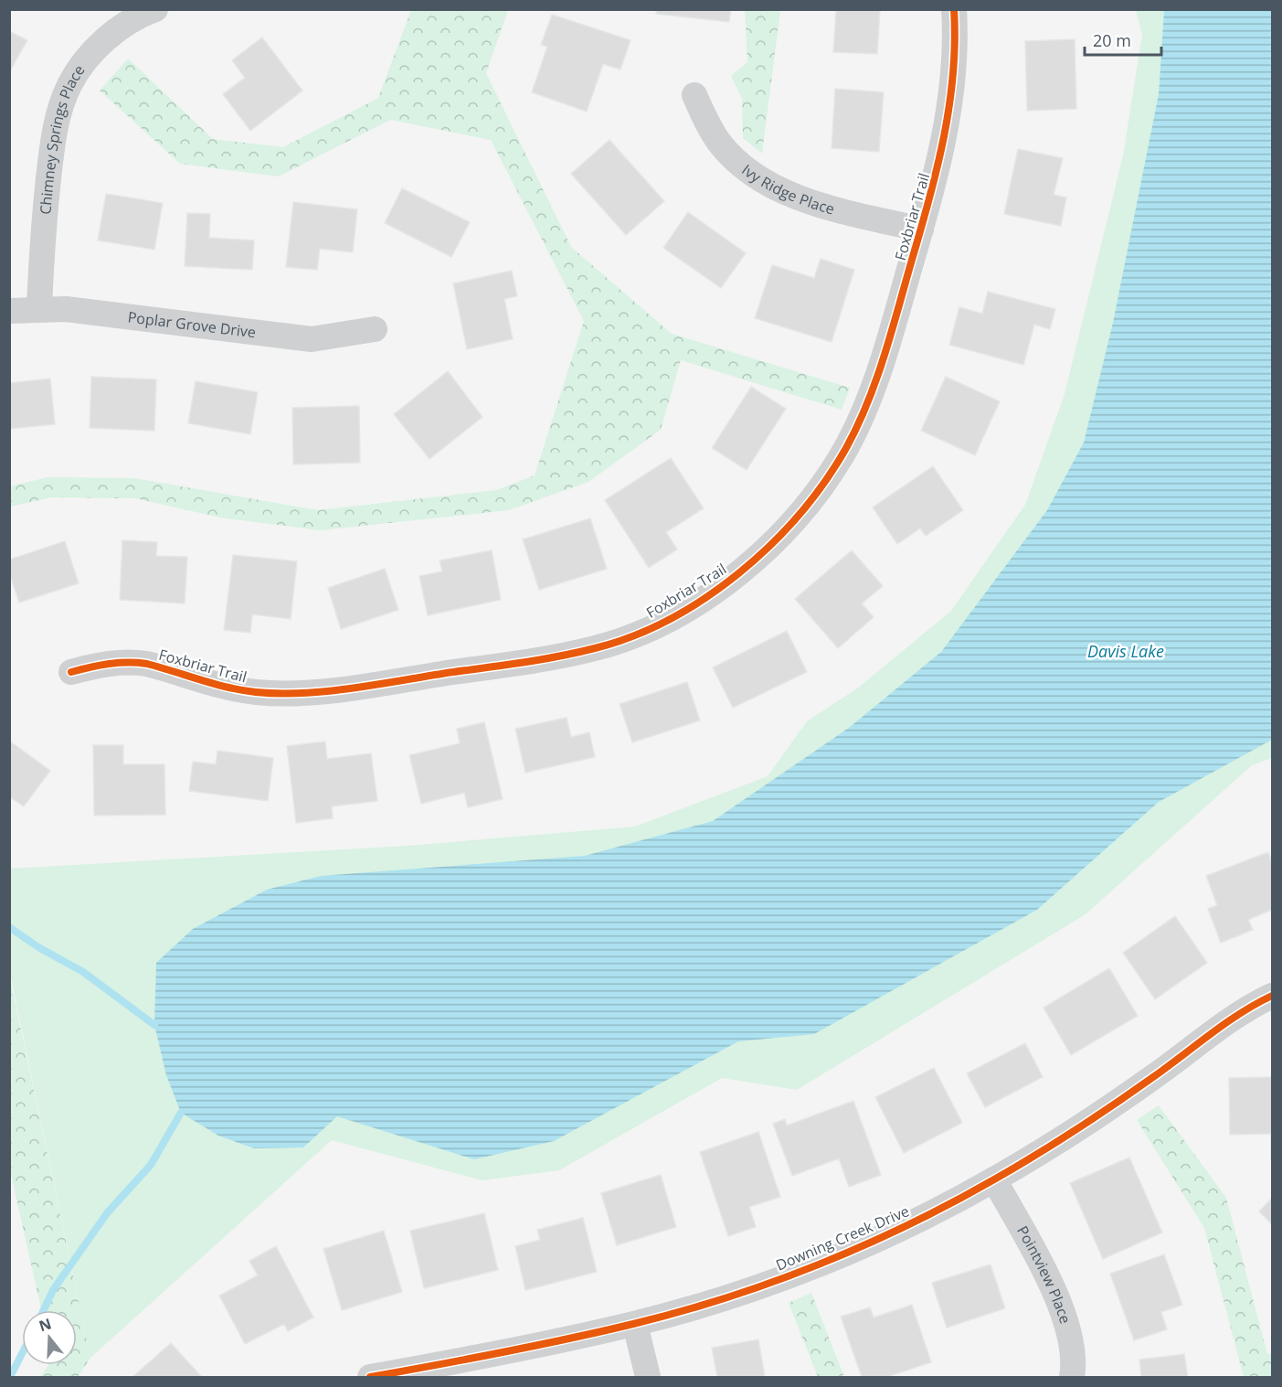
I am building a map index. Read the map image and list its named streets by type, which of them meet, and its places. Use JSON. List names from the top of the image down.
{
  "streets": {
    "street": [
      "Chimney Springs Place",
      "Ivy Ridge Place",
      "Foxbriar Trail",
      "Poplar Grove Drive",
      "Downing Creek Drive",
      "Pointview Place"
    ]
  },
  "crossings": [
    ["Chimney Springs Place", "Poplar Grove Drive"],
    ["Ivy Ridge Place", "Foxbriar Trail"],
    ["Downing Creek Drive", "Pointview Place"]
  ],
  "water": ["Davis Lake"],
  "scale_bar": "20 m",
  "north": "top"
}
